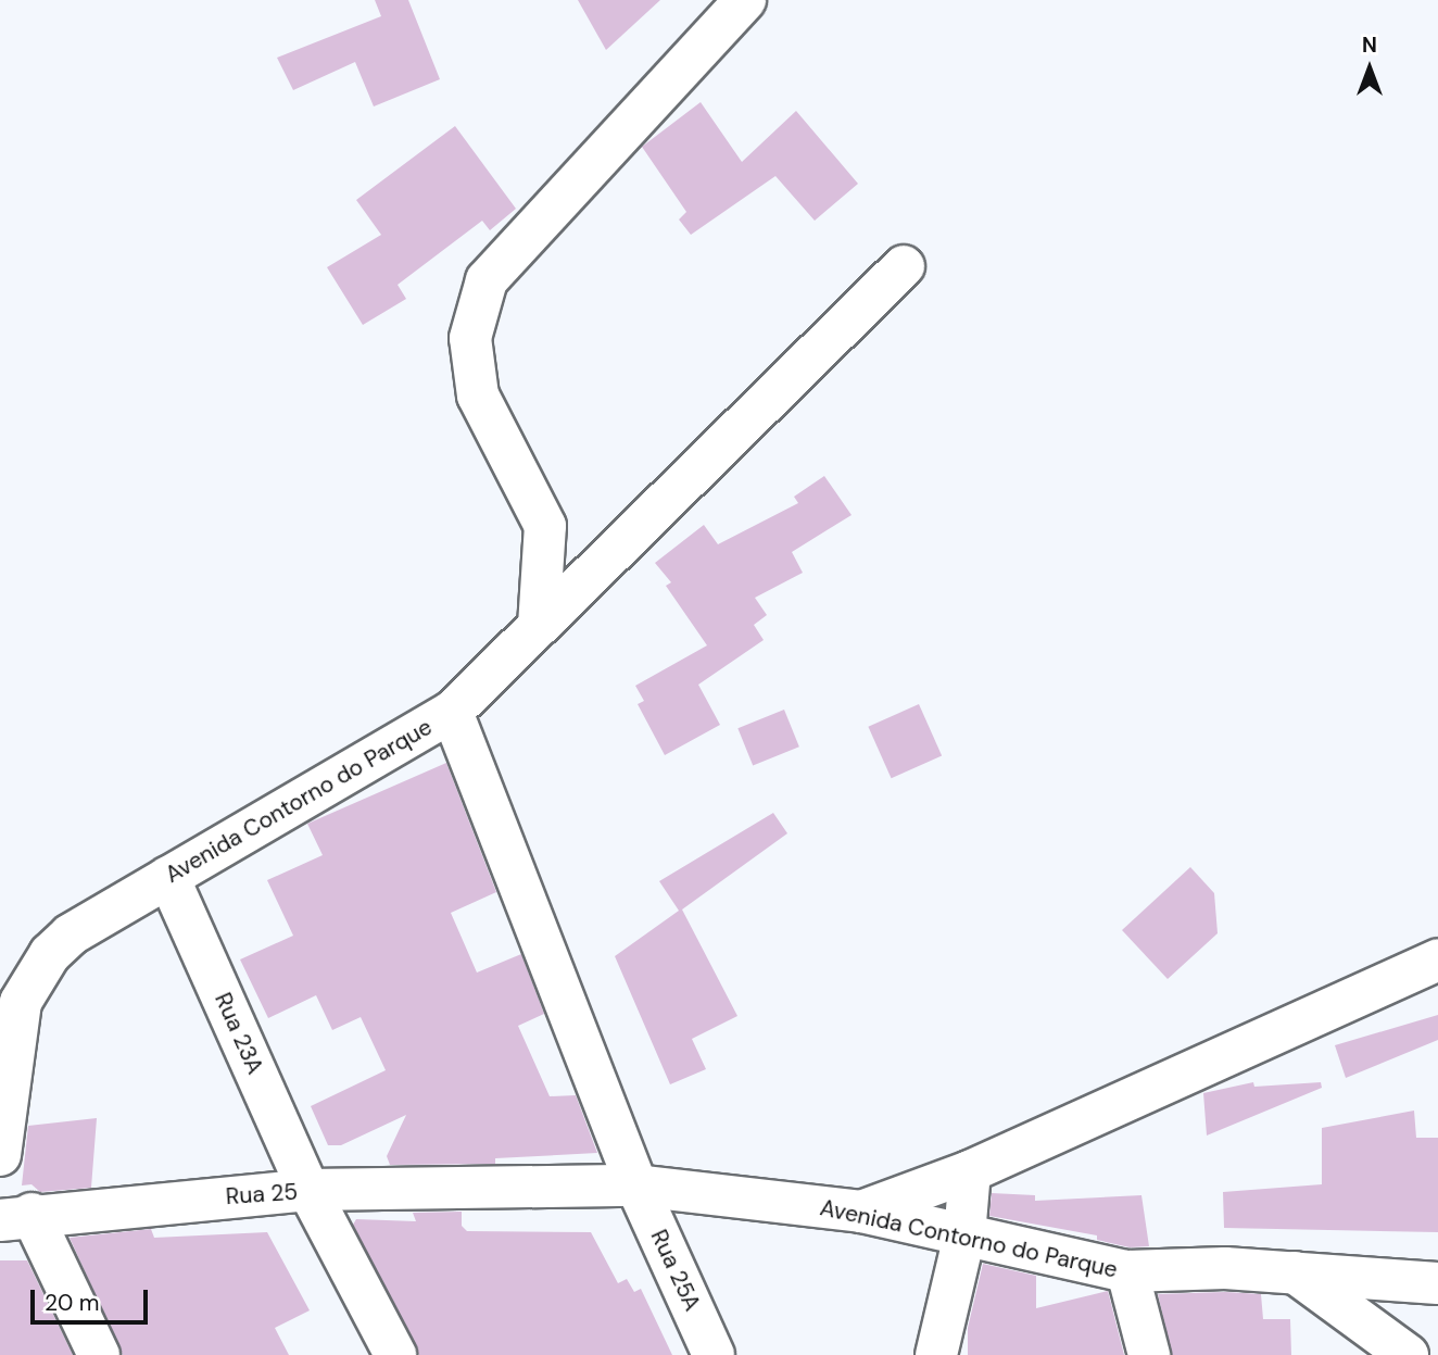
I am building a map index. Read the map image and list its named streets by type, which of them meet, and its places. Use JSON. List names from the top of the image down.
{
  "streets": {
    "street": [
      "Avenida Contorno do Parque",
      "Rua 23A",
      "Rua 25",
      "Rua 25A"
    ]
  },
  "crossings": [
    ["Avenida Contorno do Parque", "Rua 23A"],
    ["Avenida Contorno do Parque", "Rua 25"],
    ["Avenida Contorno do Parque", "Rua 25A"],
    ["Rua 23A", "Rua 25"]
  ],
  "scale_bar": "20 m",
  "north": "top"
}
